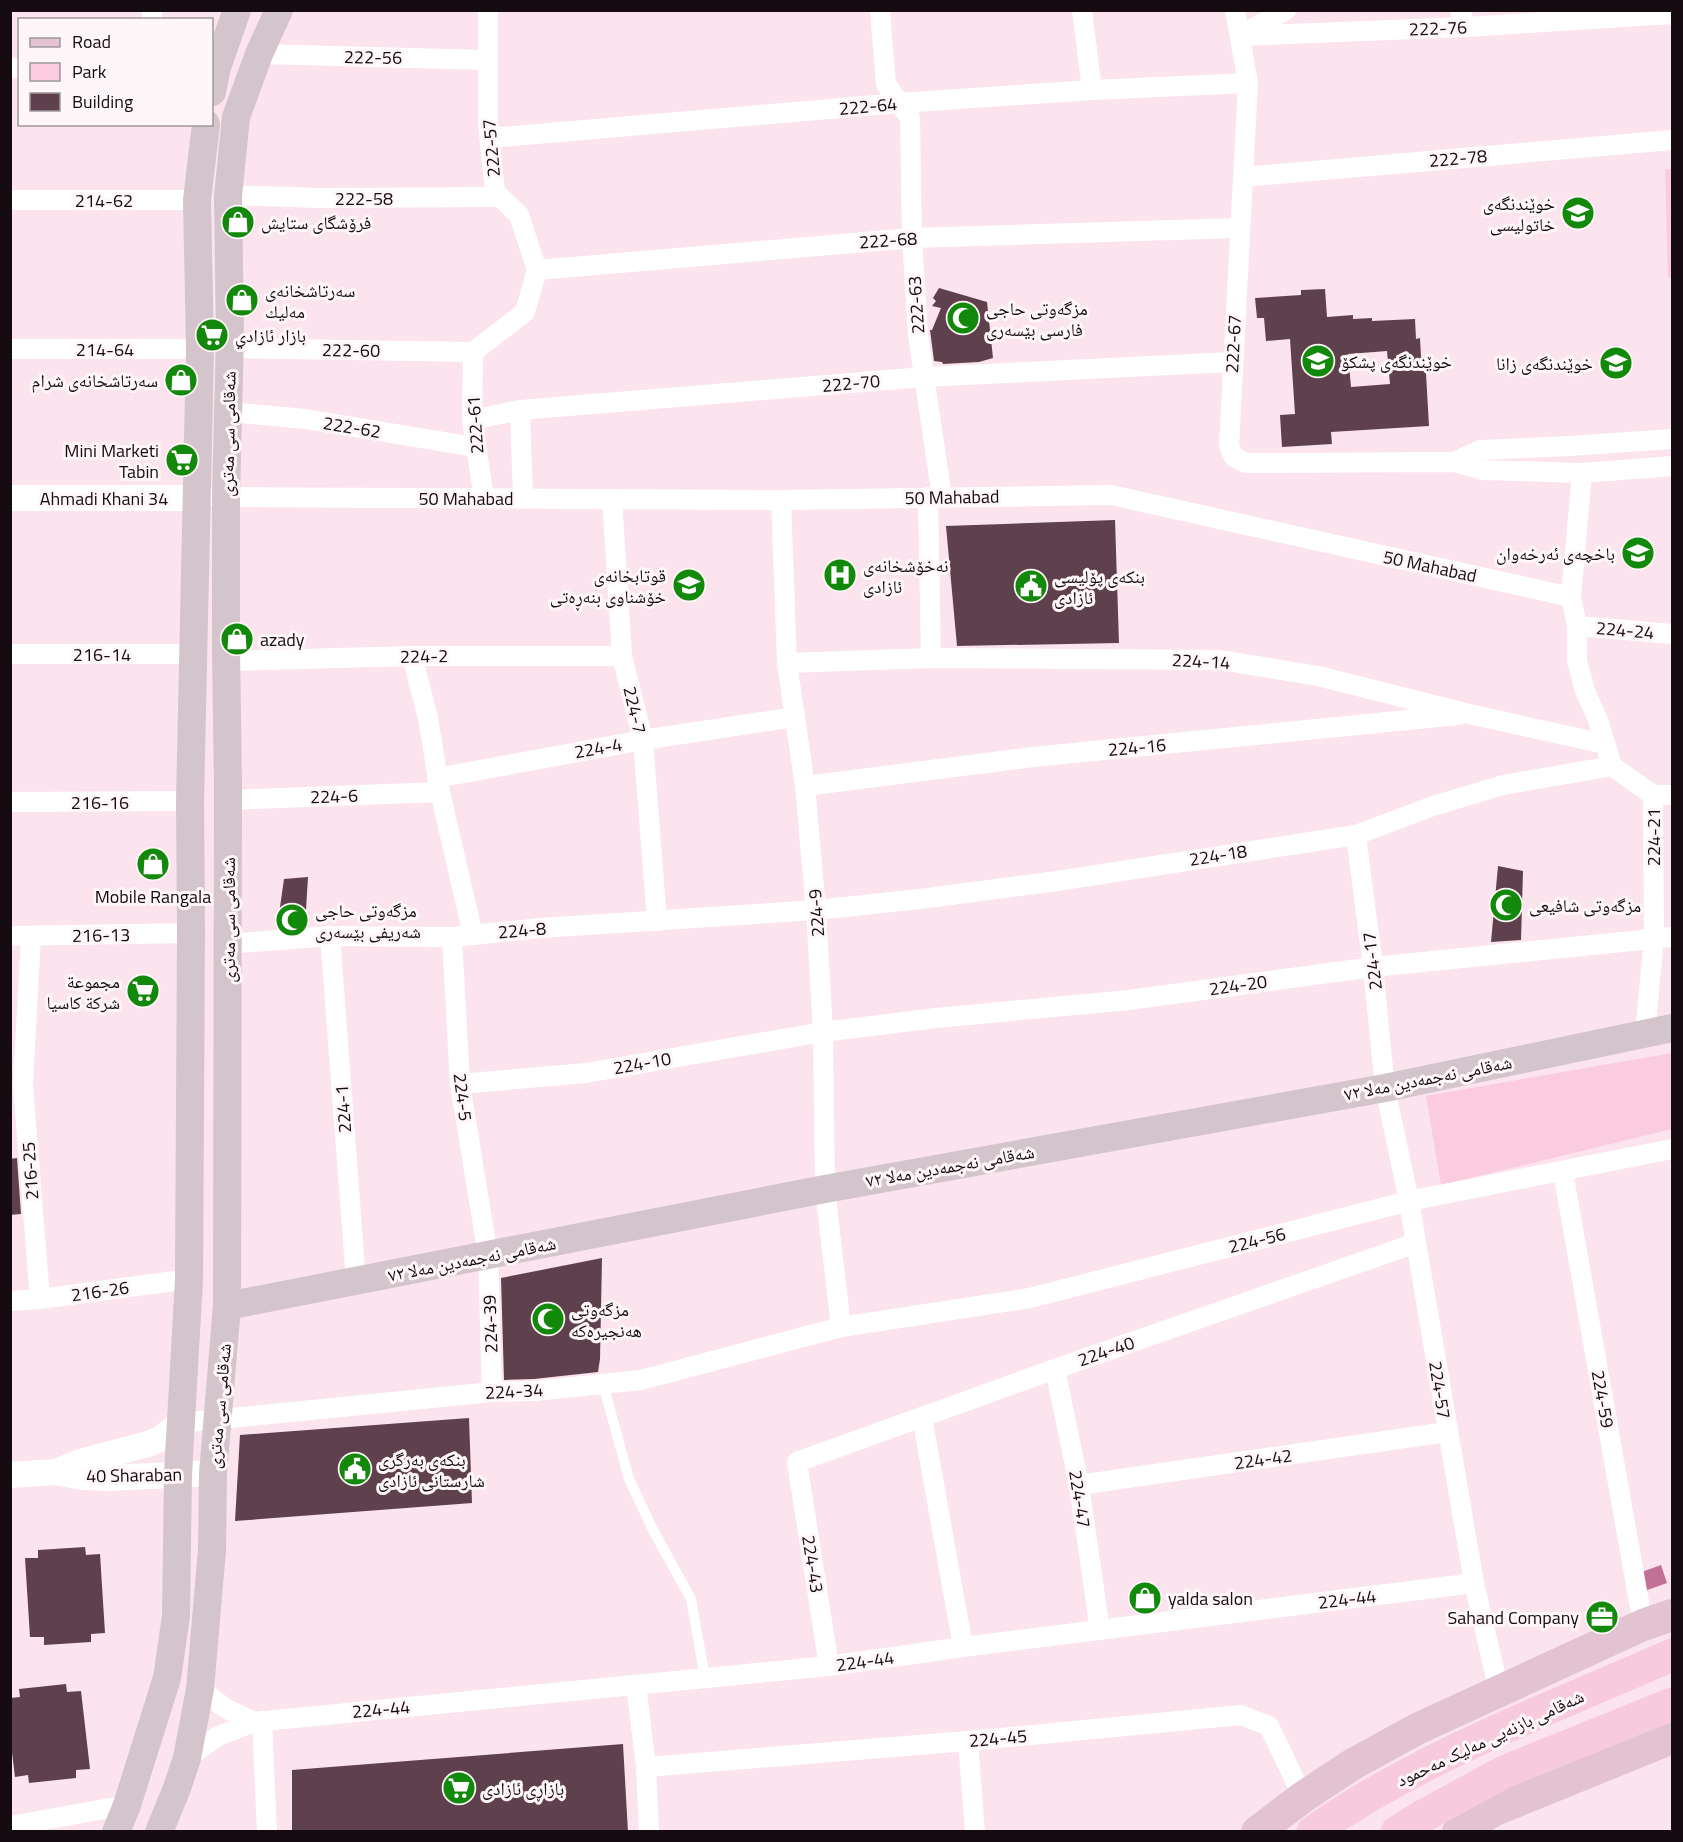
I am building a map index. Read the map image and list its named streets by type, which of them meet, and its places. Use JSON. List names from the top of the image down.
{
  "streets": {
    "highway": ["شەقامی بازنەیی مەلیک مەحمود"],
    "main road": ["شەقامی سی مەتری", "شەقامی نەجمەدین مەلا ٧٢"],
    "street": [
      "222-76",
      "222-56",
      "222-64",
      "222-57",
      "222-78",
      "222-58",
      "214-62",
      "222-68",
      "222-63",
      "222-67",
      "214-64",
      "222-60",
      "222-70",
      "222-61",
      "222-62",
      "50 Mahabad",
      "Ahmadi Khani 34",
      "224-24",
      "216-14",
      "224-2",
      "224-14",
      "224-7",
      "224-16",
      "224-4",
      "224-6",
      "216-16",
      "224-21",
      "224-18",
      "224-9",
      "224-8",
      "216-13",
      "224-17",
      "224-20",
      "224-10",
      "224-5",
      "224-1",
      "216-25",
      "224-56",
      "216-26",
      "224-39",
      "224-40",
      "224-57",
      "224-34",
      "224-59",
      "224-42",
      "40 Sharaban",
      "224-47",
      "224-43",
      "224-44",
      "224-45"
    ]
  },
  "crossings": [
    ["222-76", "222-67"],
    ["222-56", "222-57"],
    ["222-56", "شەقامی سی مەتری"],
    ["222-64", "222-57"],
    ["222-64", "222-63"],
    ["222-64", "222-67"],
    ["222-57", "222-58"],
    ["222-57", "222-68"],
    ["222-78", "222-67"],
    ["222-58", "شەقامی سی مەتری"],
    ["214-62", "شەقامی سی مەتری"],
    ["222-68", "222-63"],
    ["222-68", "222-67"],
    ["222-63", "222-70"],
    ["222-63", "50 Mahabad"],
    ["222-63", "224-14"],
    ["222-67", "222-70"],
    ["214-64", "شەقامی سی مەتری"],
    ["222-60", "222-61"],
    ["222-60", "شەقامی سی مەتری"],
    ["222-70", "222-61"],
    ["222-61", "222-62"],
    ["222-61", "50 Mahabad"],
    ["222-62", "شەقامی سی مەتری"],
    ["شەقامی سی مەتری", "50 Mahabad"],
    ["شەقامی سی مەتری", "Ahmadi Khani 34"],
    ["شەقامی سی مەتری", "216-14"],
    ["شەقامی سی مەتری", "224-2"],
    ["شەقامی سی مەتری", "224-6"],
    ["شەقامی سی مەتری", "216-16"],
    ["شەقامی سی مەتری", "224-8"],
    ["شەقامی سی مەتری", "216-13"],
    ["شەقامی سی مەتری", "شەقامی نەجمەدین مەلا ٧٢"],
    ["شەقامی سی مەتری", "216-26"],
    ["شەقامی سی مەتری", "224-34"],
    ["شەقامی سی مەتری", "40 Sharaban"],
    ["شەقامی سی مەتری", "224-44"],
    ["50 Mahabad", "Ahmadi Khani 34"],
    ["50 Mahabad", "224-7"],
    ["50 Mahabad", "224-9"],
    ["224-2", "224-7"],
    ["224-14", "224-16"],
    ["224-14", "224-9"],
    ["224-7", "224-4"],
    ["224-7", "224-8"],
    ["224-16", "224-9"],
    ["224-4", "224-6"],
    ["224-4", "224-9"],
    ["224-21", "224-18"],
    ["224-21", "224-20"],
    ["224-21", "شەقامی نەجمەدین مەلا ٧٢"],
    ["224-18", "224-9"],
    ["224-18", "224-8"],
    ["224-18", "224-17"],
    ["224-9", "224-8"],
    ["224-9", "224-20"],
    ["224-9", "224-10"],
    ["224-9", "شەقامی نەجمەدین مەلا ٧٢"],
    ["224-9", "224-56"],
    ["224-9", "224-34"],
    ["224-8", "224-5"],
    ["224-8", "224-1"],
    ["216-13", "216-25"],
    ["224-17", "224-20"],
    ["224-17", "شەقامی نەجمەدین مەلا ٧٢"],
    ["224-17", "224-57"],
    ["224-20", "224-10"],
    ["224-10", "224-5"],
    ["شەقامی نەجمەدین مەلا ٧٢", "224-5"],
    ["شەقامی نەجمەدین مەلا ٧٢", "224-1"],
    ["شەقامی نەجمەدین مەلا ٧٢", "224-39"],
    ["شەقامی نەجمەدین مەلا ٧٢", "224-57"],
    ["224-5", "224-39"],
    ["216-25", "216-26"],
    ["224-56", "224-57"],
    ["224-56", "224-34"],
    ["224-56", "224-59"],
    ["224-39", "224-34"],
    ["224-40", "224-57"],
    ["224-40", "224-47"],
    ["224-40", "224-43"],
    ["224-57", "224-42"],
    ["224-57", "224-44"],
    ["224-34", "40 Sharaban"],
    ["224-42", "224-47"],
    ["224-47", "224-44"],
    ["224-43", "224-44"]
  ],
  "places": {
    "school or university": [
      "خوێندنگەی خاتولیسی",
      "خوێندنگەی پشکۆ",
      "خوێندنگەی زانا",
      "باخچەی ئەرخەوان",
      "قوتابخانەی خۆشناوی بنەڕەتی"
    ],
    "shop": [
      "فرۆشگای ستایش",
      "سە‌رتاشخانە‌ی مە‌لیك",
      "سە‌رتاشخانە‌ی شرام",
      "azady",
      "Mobile Rangala",
      "yalda salon"
    ],
    "mosque": [
      "مزگەوتی حاجی فارسی بێسەری",
      "مزگەوتی شافیعی",
      "مزگەوتی حاجی شەریفی بێسەری",
      "مزگەوتی ھەنجیرەکە"
    ],
    "supermarket": [
      "بازار ئازادي",
      "Mini Marketi Tabin",
      "مجموعة شرکة کاسیا",
      "بازاڕی ئازادی"
    ],
    "hospital": ["نەخۆشخانەی ئازادی"],
    "public building": ["بنکەی پۆلیسی ئازادی", "بنکەی بەرگری شارستانی ئازادی"],
    "office": ["Sahand Company"]
  },
  "legend": ["Road", "Park", "Building"]
}
